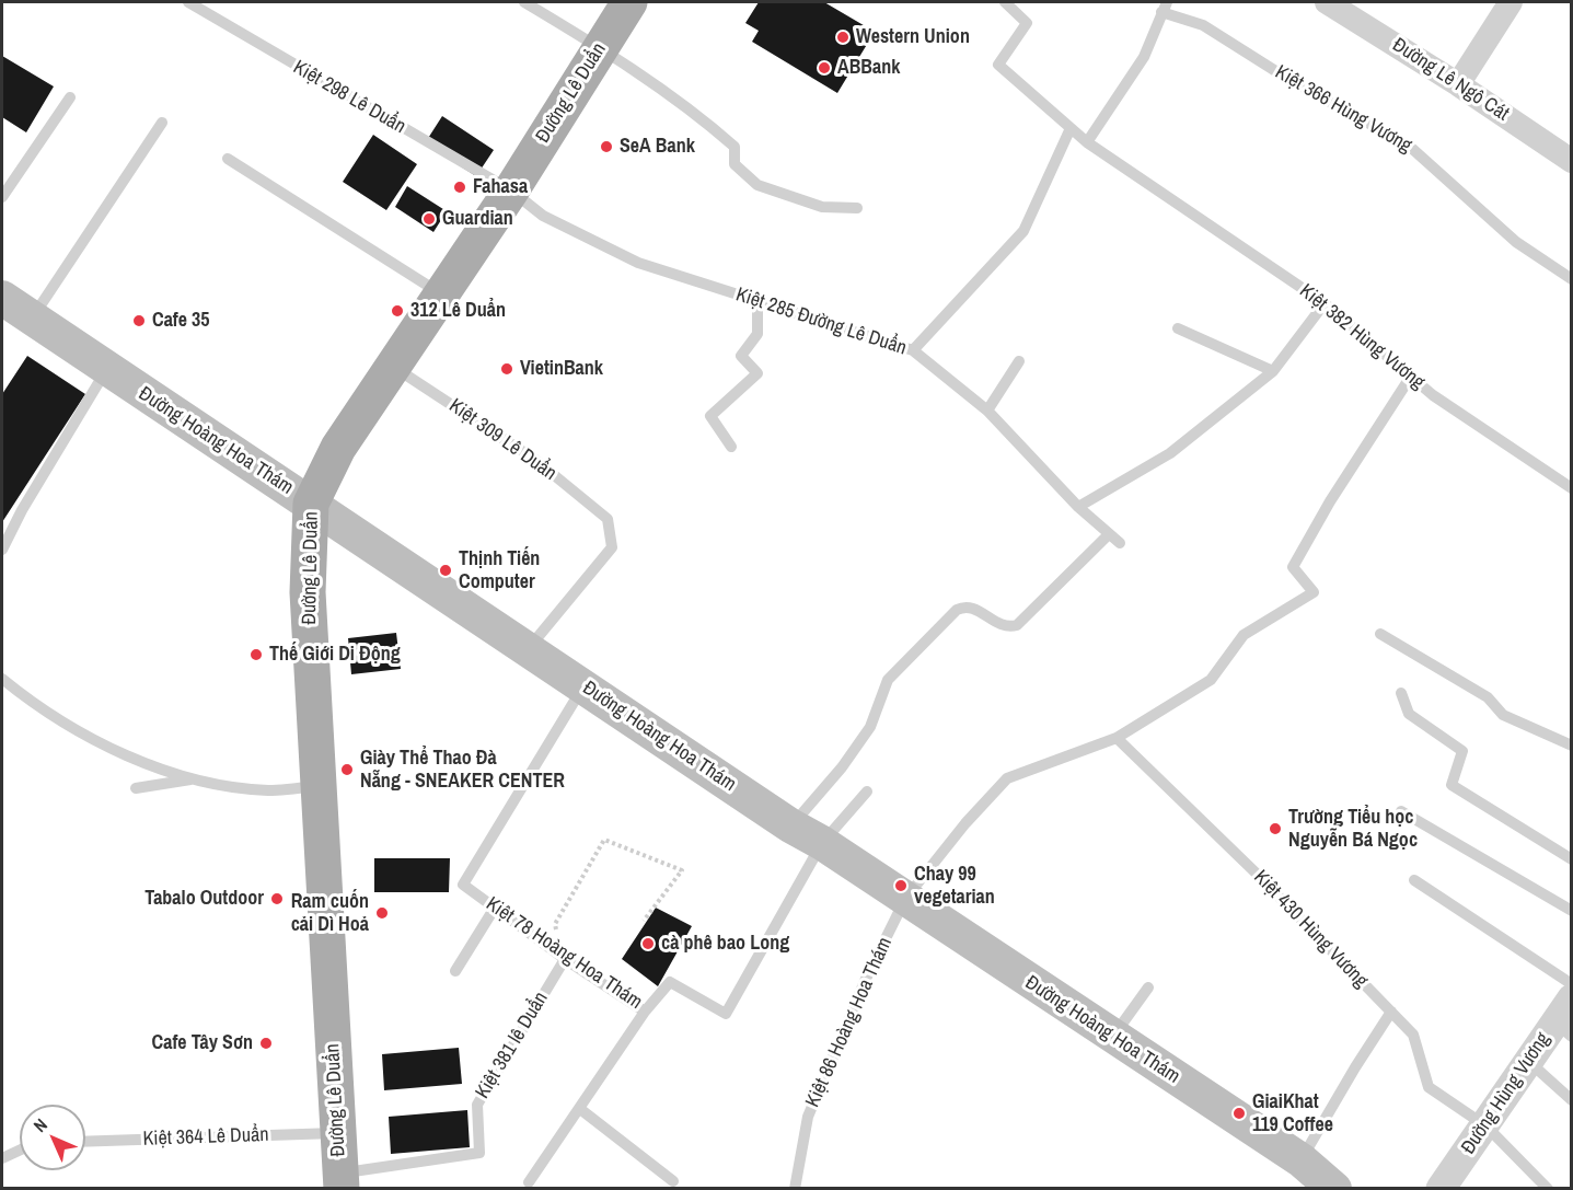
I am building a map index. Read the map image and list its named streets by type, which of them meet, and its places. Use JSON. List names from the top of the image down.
{
  "streets": {
    "main road": ["Đường Lê Duẩn", "Đường Hoàng Hoa Thám"],
    "street": ["Đường Lê Ngô Cát", "Đường Hùng Vương"],
    "lane": [
      "Kiệt 298 Lê Duẩn",
      "Kiệt 366 Hùng Vương",
      "Kiệt 285 Đường Lê Duẩn",
      "Kiệt 382 Hùng Vương",
      "Kiệt 309 Lê Duẩn",
      "Kiệt 430 Hùng Vương",
      "Kiệt 78 Hoàng Hoa Thám",
      "Kiệt 86 Hoàng Hoa Thám",
      "Kiệt 381 lê Duẩn",
      "Kiệt 364 Lê Duẩn"
    ]
  },
  "crossings": [
    ["Đường Lê Duẩn", "Kiệt 298 Lê Duẩn"],
    ["Đường Lê Duẩn", "Kiệt 285 Đường Lê Duẩn"],
    ["Đường Lê Duẩn", "Kiệt 309 Lê Duẩn"],
    ["Đường Lê Duẩn", "Đường Hoàng Hoa Thám"],
    ["Đường Lê Duẩn", "Kiệt 381 lê Duẩn"],
    ["Đường Lê Duẩn", "Kiệt 364 Lê Duẩn"],
    ["Kiệt 298 Lê Duẩn", "Kiệt 285 Đường Lê Duẩn"],
    ["Kiệt 382 Hùng Vương", "Kiệt 86 Hoàng Hoa Thám"],
    ["Kiệt 309 Lê Duẩn", "Đường Hoàng Hoa Thám"],
    ["Đường Hoàng Hoa Thám", "Kiệt 78 Hoàng Hoa Thám"],
    ["Đường Hoàng Hoa Thám", "Kiệt 86 Hoàng Hoa Thám"],
    ["Kiệt 430 Hùng Vương", "Kiệt 86 Hoàng Hoa Thám"],
    ["Kiệt 430 Hùng Vương", "Đường Hùng Vương"],
    ["Kiệt 78 Hoàng Hoa Thám", "Kiệt 381 lê Duẩn"]
  ],
  "places": [
    "Western Union",
    "ABBank",
    "SeA Bank",
    "Fahasa",
    "Guardian",
    "312 Lê Duẩn",
    "Cafe 35",
    "VietinBank",
    "Thịnh Tiến Computer",
    "Thế Giới Di Động",
    "Giày Thể Thao Đà Nẵng - SNEAKER CENTER",
    "Trường Tiểu học Nguyễn Bá Ngọc",
    "Chay 99 vegetarian",
    "Tabalo Outdoor",
    "Ram cuốn cải Dì Hoả",
    "cà phê bao Long",
    "Cafe Tây Sơn",
    "GiaiKhat 119 Coffee"
  ],
  "north": "top left"
}
